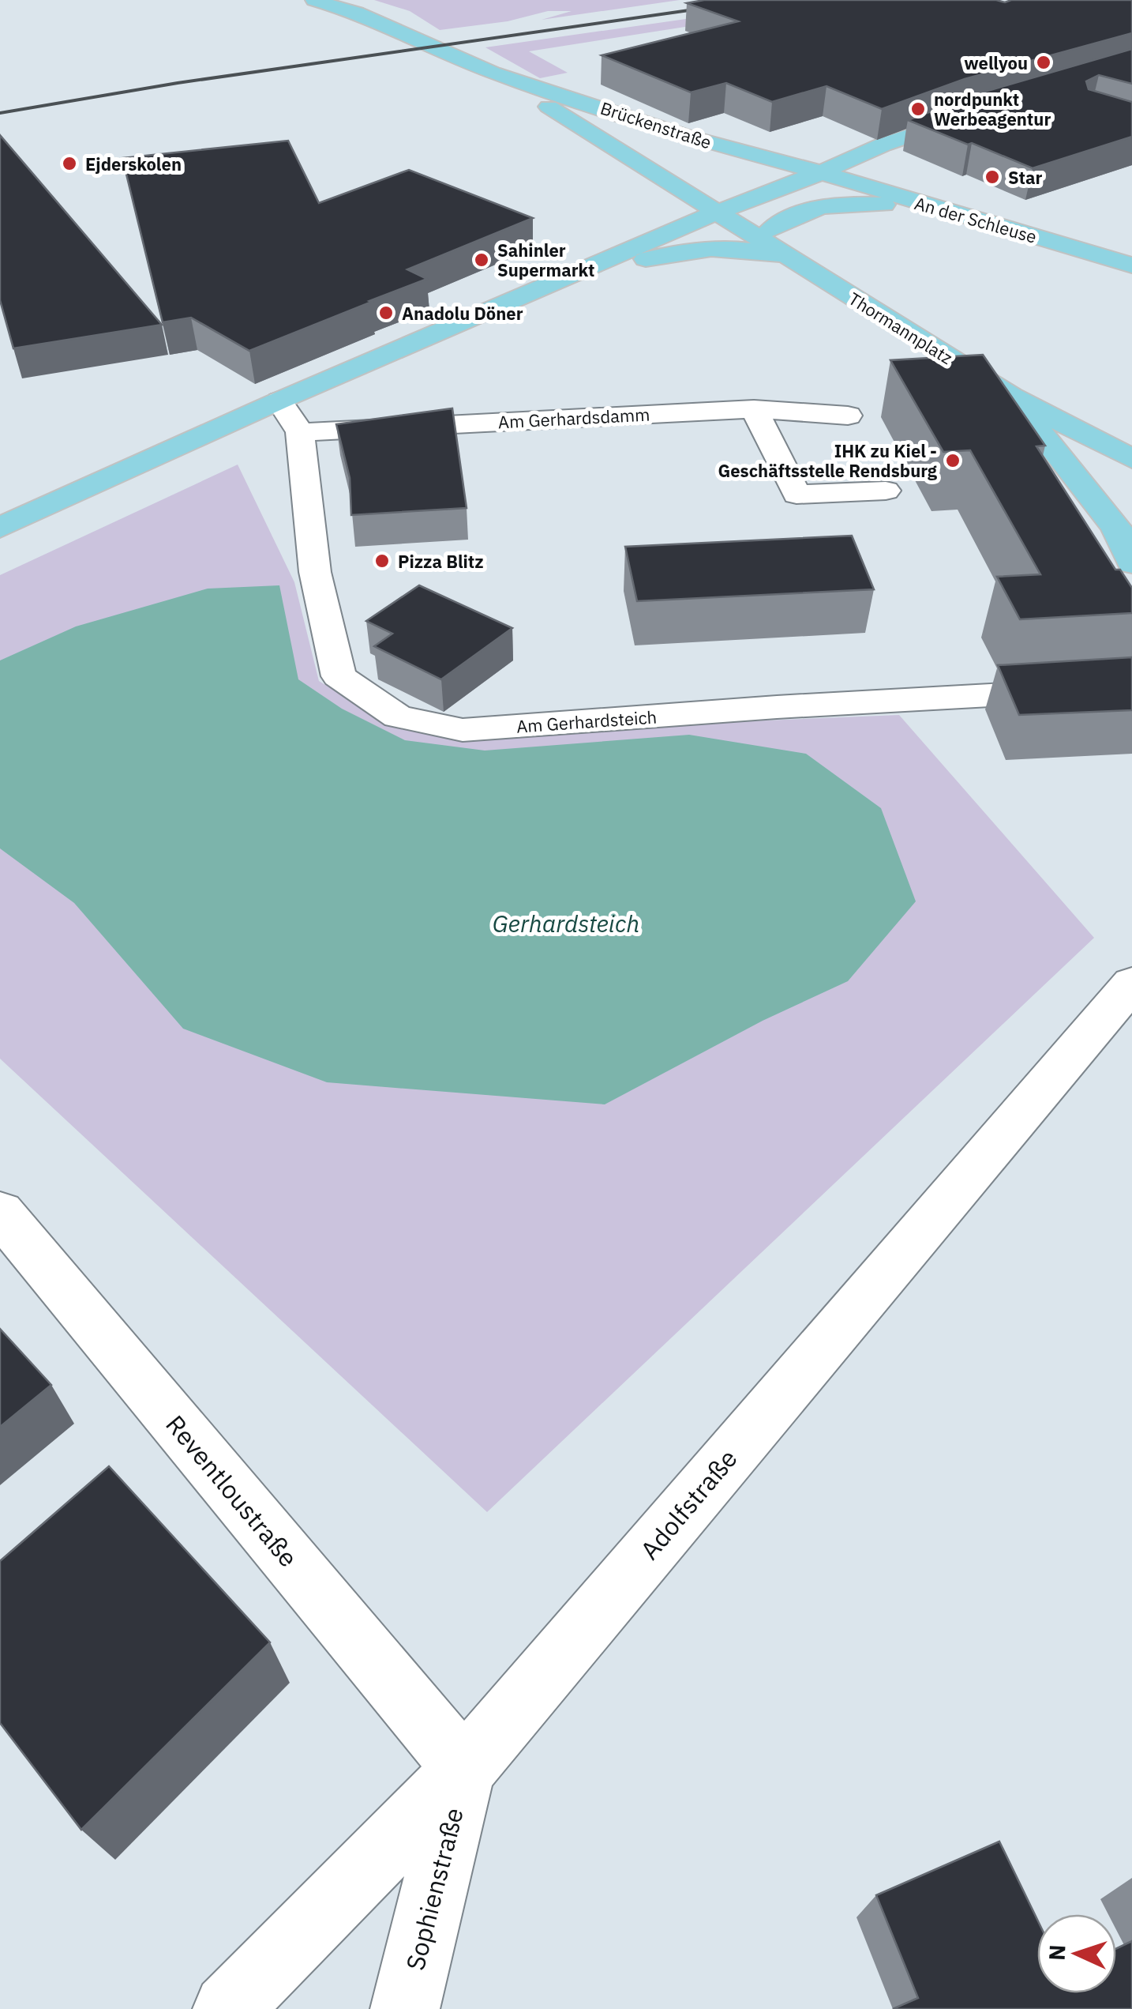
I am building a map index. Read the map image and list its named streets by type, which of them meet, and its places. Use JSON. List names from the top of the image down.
{
  "streets": {
    "main road": ["Brückenstraße", "An der Schleuse", "Thormannplatz"],
    "street": [
      "Am Gerhardsdamm",
      "Am Gerhardsteich",
      "Reventloustraße",
      "Adolfstraße",
      "Sophienstraße"
    ]
  },
  "crossings": [
    ["Brückenstraße", "An der Schleuse"],
    ["Brückenstraße", "Thormannplatz"],
    ["Am Gerhardsdamm", "Am Gerhardsteich"],
    ["Reventloustraße", "Adolfstraße"],
    ["Reventloustraße", "Sophienstraße"],
    ["Adolfstraße", "Sophienstraße"]
  ],
  "water": ["Gerhardsteich"],
  "places": [
    "wellyou",
    "nordpunkt Werbeagentur",
    "Ejderskolen",
    "Star",
    "Sahinler Supermarkt",
    "Anadolu Döner",
    "IHK zu Kiel - Geschäftsstelle Rendsburg",
    "Pizza Blitz"
  ],
  "north": "left"
}
